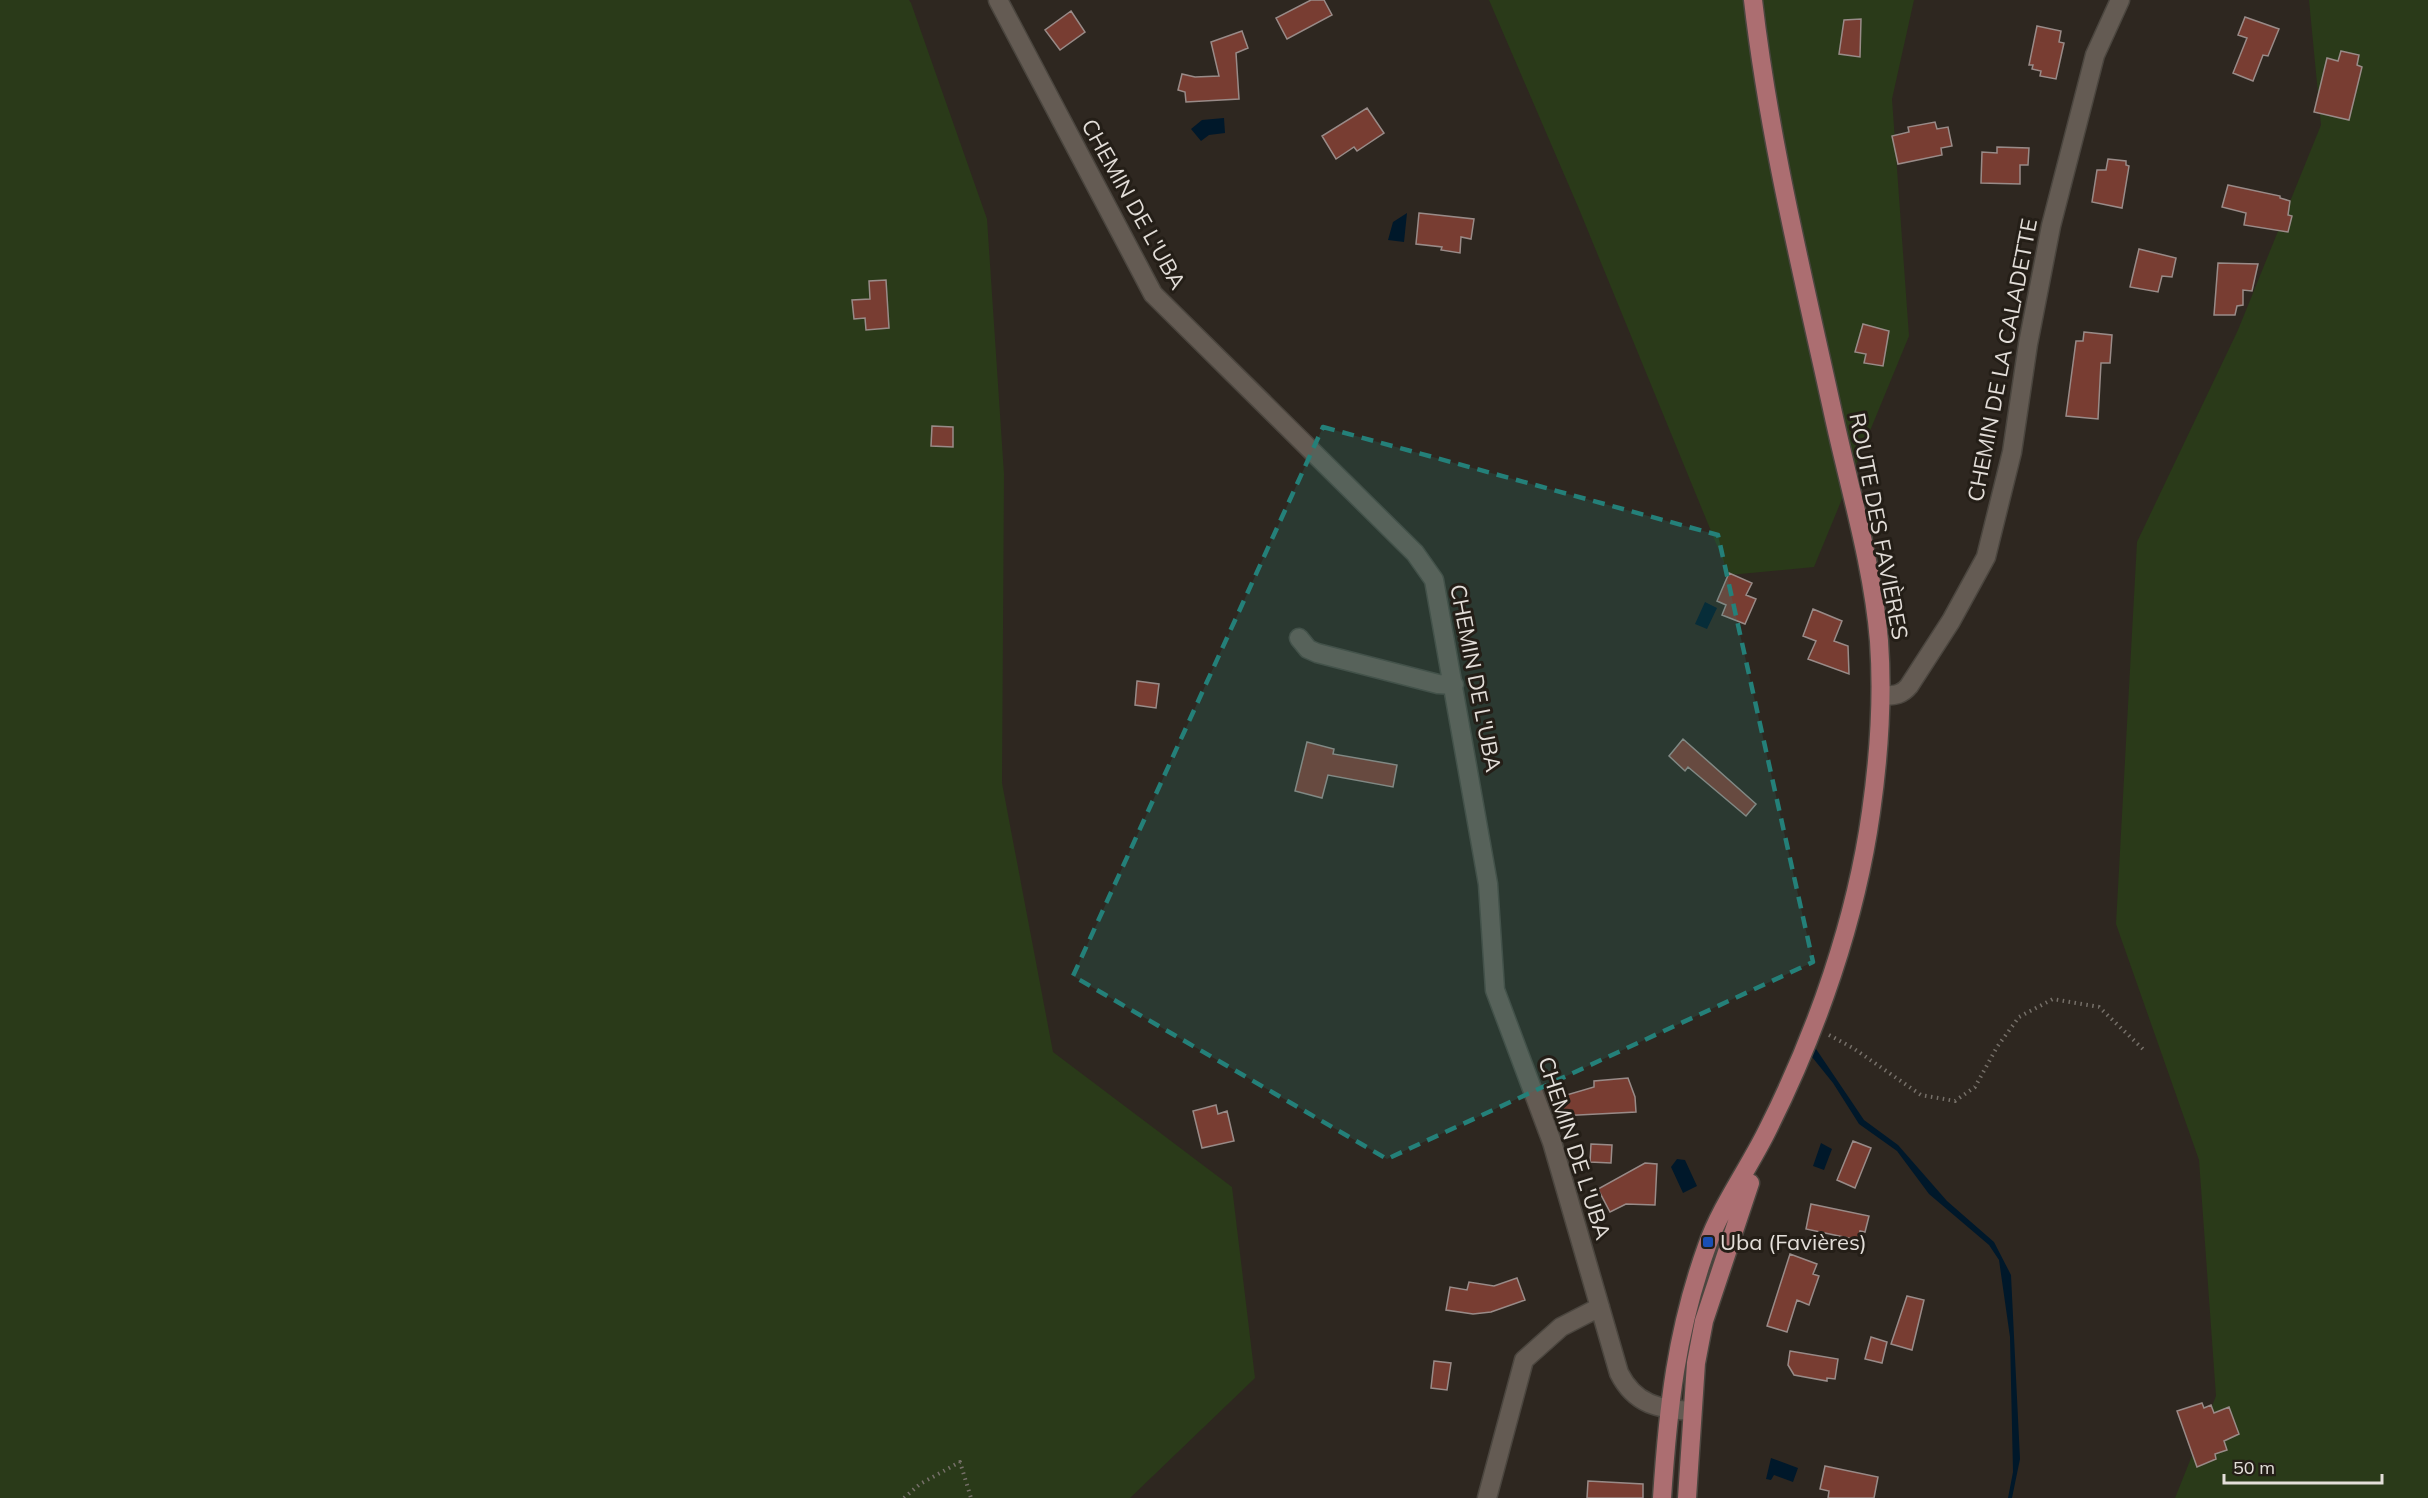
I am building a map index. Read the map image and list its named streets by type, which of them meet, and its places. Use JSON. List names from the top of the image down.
{
  "streets": {
    "main road": ["ROUTE DES FAVIÈRES"],
    "street": ["CHEMIN DE L'UBA", "CHEMIN DE LA CALADETTE"]
  },
  "crossings": [
    ["CHEMIN DE L'UBA", "ROUTE DES FAVIÈRES"],
    ["CHEMIN DE LA CALADETTE", "ROUTE DES FAVIÈRES"]
  ],
  "places": {
    "transit": ["Uba (Favières)"]
  },
  "scale_bar": "50 m"
}
